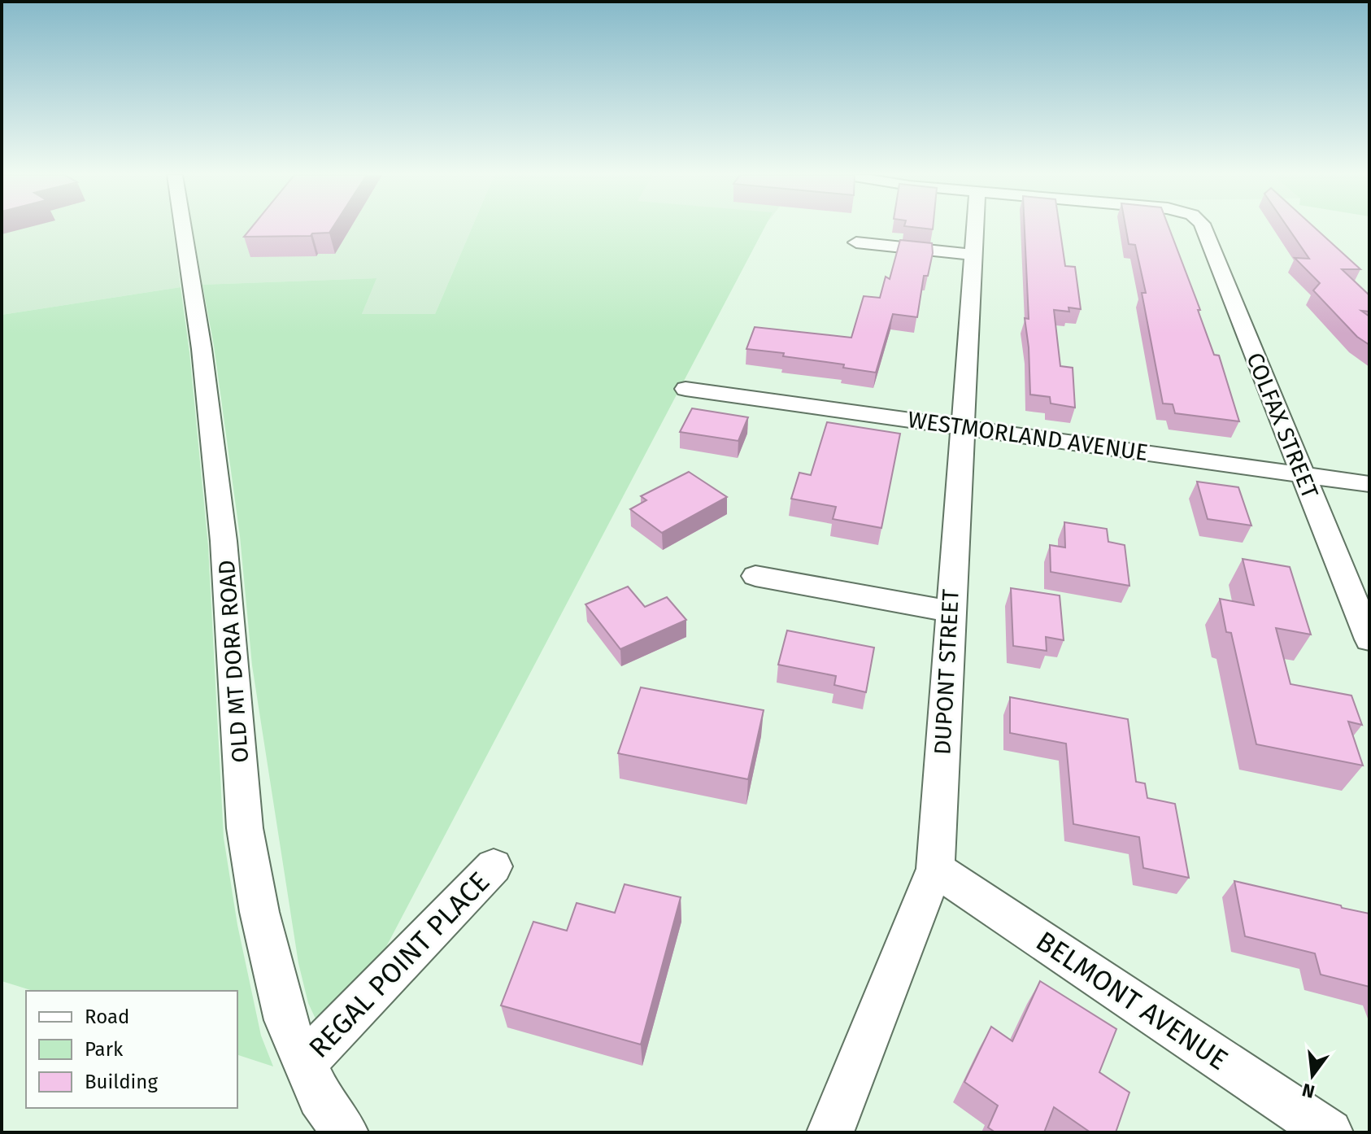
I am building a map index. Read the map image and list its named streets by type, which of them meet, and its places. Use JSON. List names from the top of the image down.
{
  "streets": {
    "street": [
      "COLFAX STREET",
      "WESTMORLAND AVENUE",
      "OLD MT DORA ROAD",
      "DUPONT STREET",
      "REGAL POINT PLACE",
      "BELMONT AVENUE"
    ]
  },
  "crossings": [
    ["COLFAX STREET", "WESTMORLAND AVENUE"],
    ["WESTMORLAND AVENUE", "DUPONT STREET"],
    ["OLD MT DORA ROAD", "REGAL POINT PLACE"],
    ["DUPONT STREET", "BELMONT AVENUE"]
  ],
  "legend": ["Road", "Park", "Building"],
  "north": "bottom"
}
